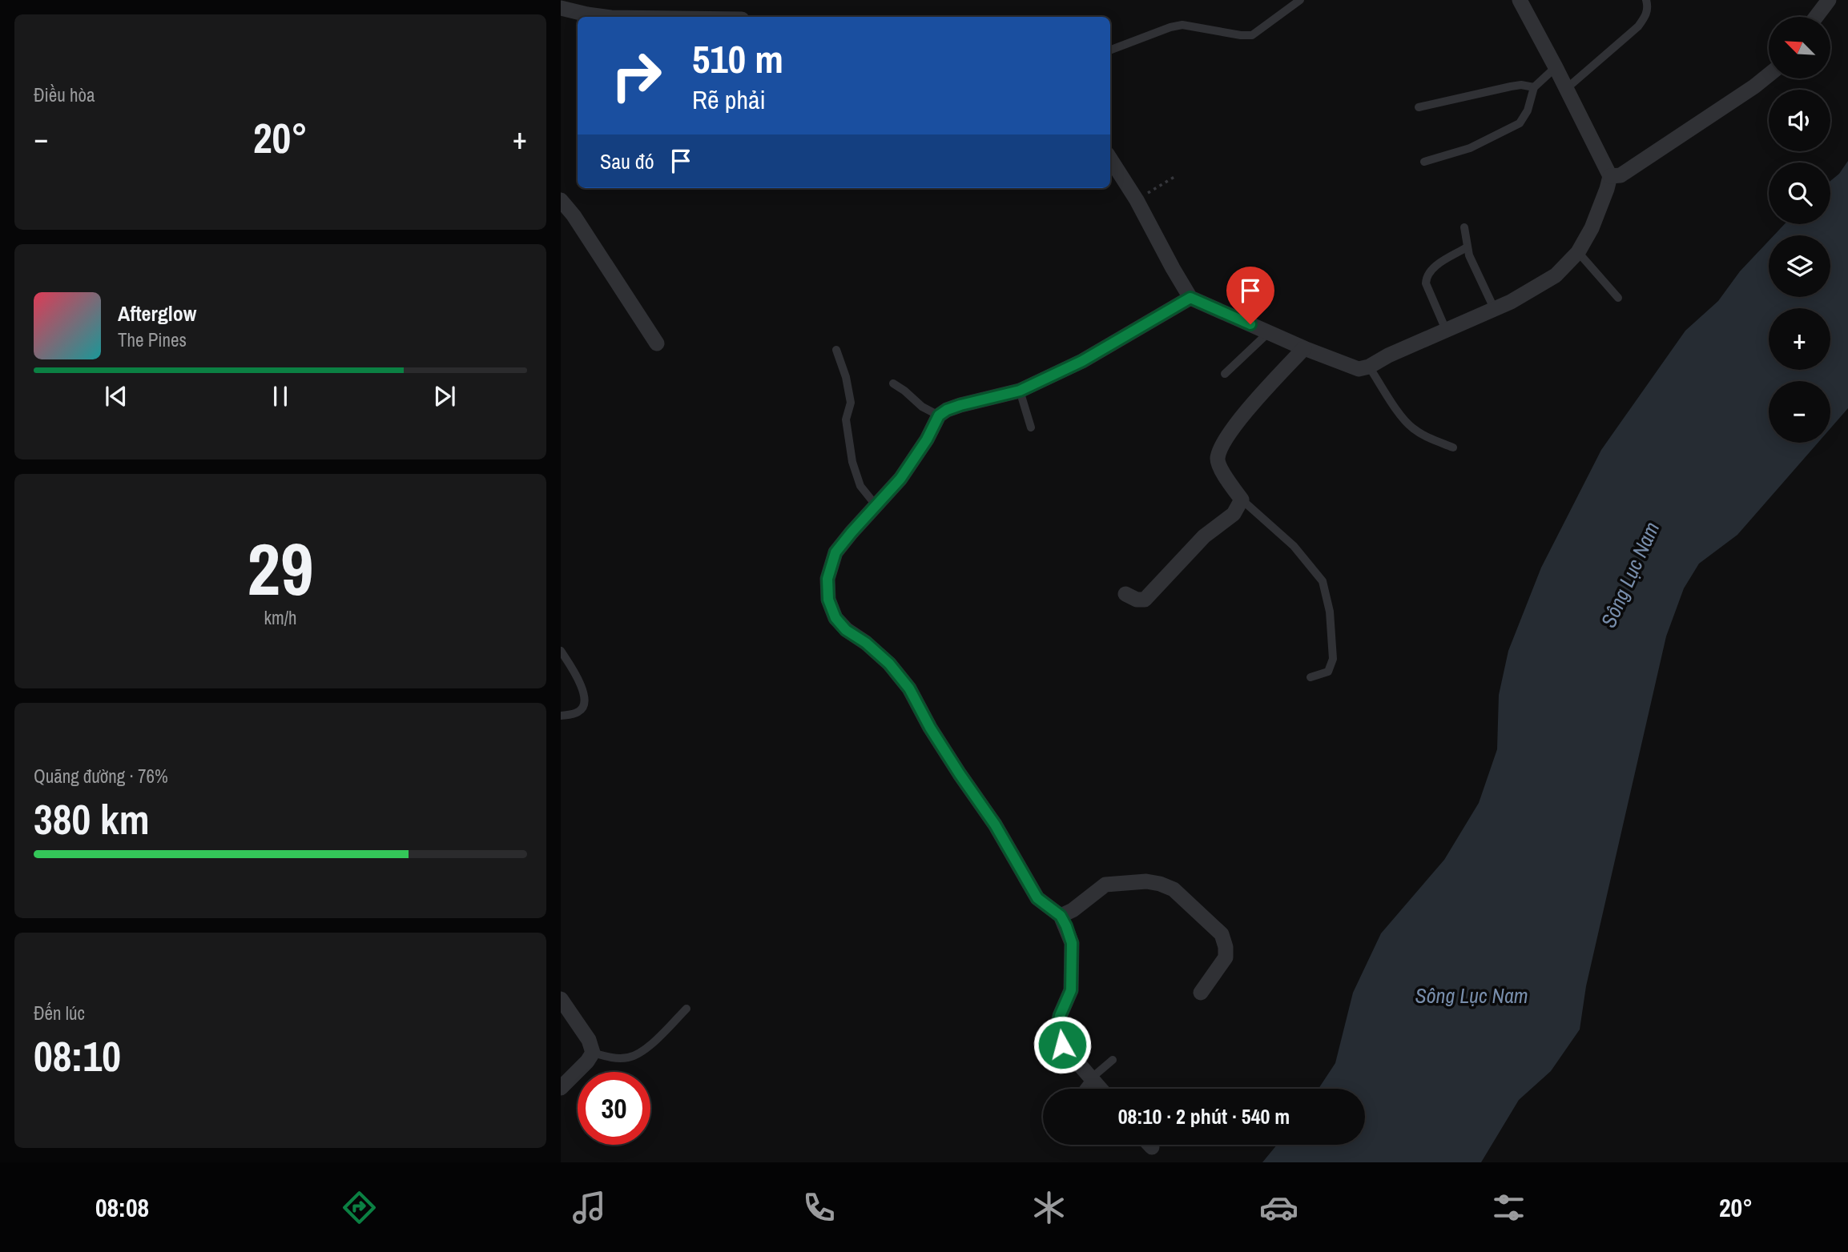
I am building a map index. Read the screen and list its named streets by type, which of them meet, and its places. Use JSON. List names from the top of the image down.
{
  "water": ["Sông Lục Nam"],
  "north": "top left",
  "page": {
    "tile": [
      "Điều hòa",
      ["29", "km/h"],
      ["Quãng đường · 76%", "380 km"],
      ["Đến lúc", "08:10"]
    ],
    "map_buttons": ["+", "−"],
    "turn": ["510 m", "Rẽ phải"],
    "heat": ["−", "20°", "+"],
    "then": "Sau đó",
    "song": ["Afterglow", "The Pines"],
    "limit": "30",
    "trip": "08:10 · 2 phút · 540 m",
    "tabs": ["08:08", "20°"]
  }
}
